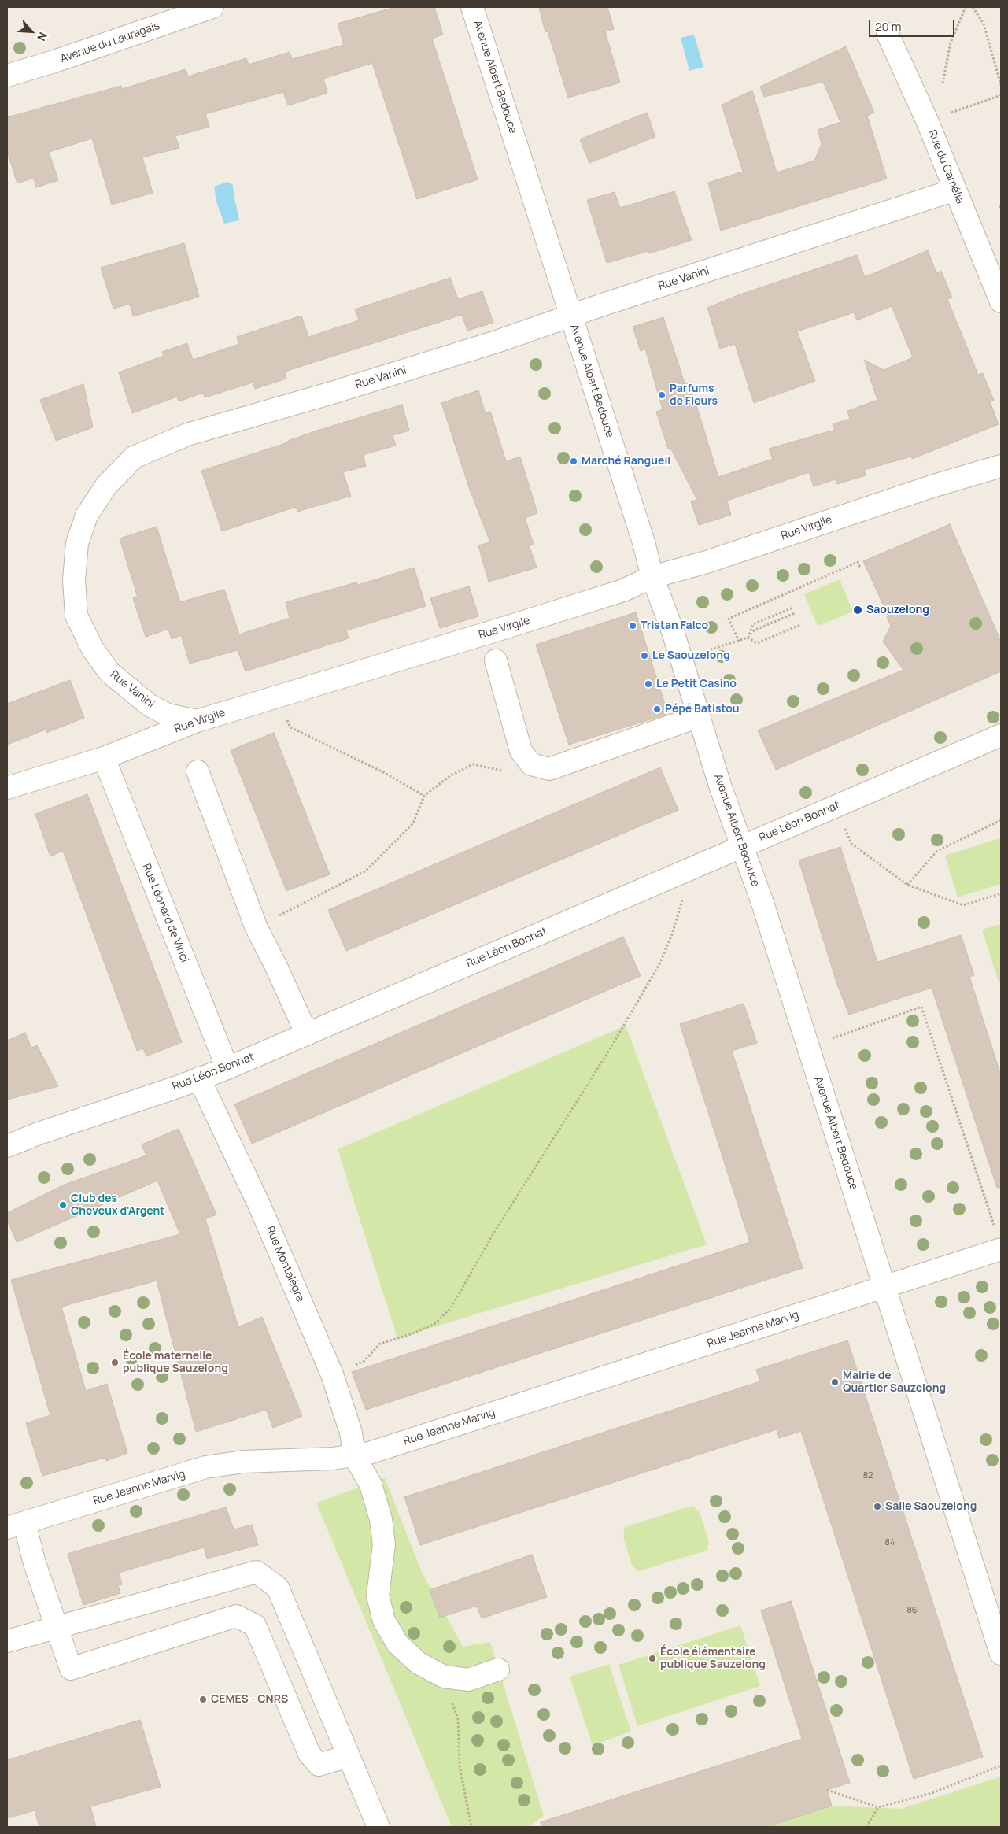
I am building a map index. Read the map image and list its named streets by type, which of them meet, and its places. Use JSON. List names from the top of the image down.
{
  "streets": {
    "street": [
      "Avenue du Lauragais",
      "Avenue Albert Bedouce",
      "Rue du Camélia",
      "Rue Vanini",
      "Rue Virgile",
      "Rue Léon Bonnat",
      "Rue Léonard de Vinci",
      "Rue Montalègre",
      "Rue Jeanne Marvig"
    ]
  },
  "crossings": [
    ["Avenue Albert Bedouce", "Rue Vanini"],
    ["Avenue Albert Bedouce", "Rue Virgile"],
    ["Avenue Albert Bedouce", "Rue Léon Bonnat"],
    ["Avenue Albert Bedouce", "Rue Jeanne Marvig"],
    ["Rue du Camélia", "Rue Vanini"],
    ["Rue Vanini", "Rue Virgile"],
    ["Rue Virgile", "Rue Léonard de Vinci"],
    ["Rue Léon Bonnat", "Rue Léonard de Vinci"],
    ["Rue Léon Bonnat", "Rue Montalègre"],
    ["Rue Montalègre", "Rue Jeanne Marvig"]
  ],
  "places": [
    "Parfums de Fleurs",
    "Marché Rangueil",
    "Saouzelong",
    "Tristan Falco",
    "Le Saouzelong",
    "Le Petit Casino",
    "Pépé Batistou",
    "Club des Cheveux d'Argent",
    "École maternelle publique Sauzelong",
    "Mairie de Quartier Sauzelong",
    "Salle Saouzelong",
    "École élémentaire publique Sauzelong",
    "CEMES - CNRS"
  ],
  "house_numbers": ["82", "84", "86"],
  "scale_bar": "20 m",
  "north": "bottom right"
}
